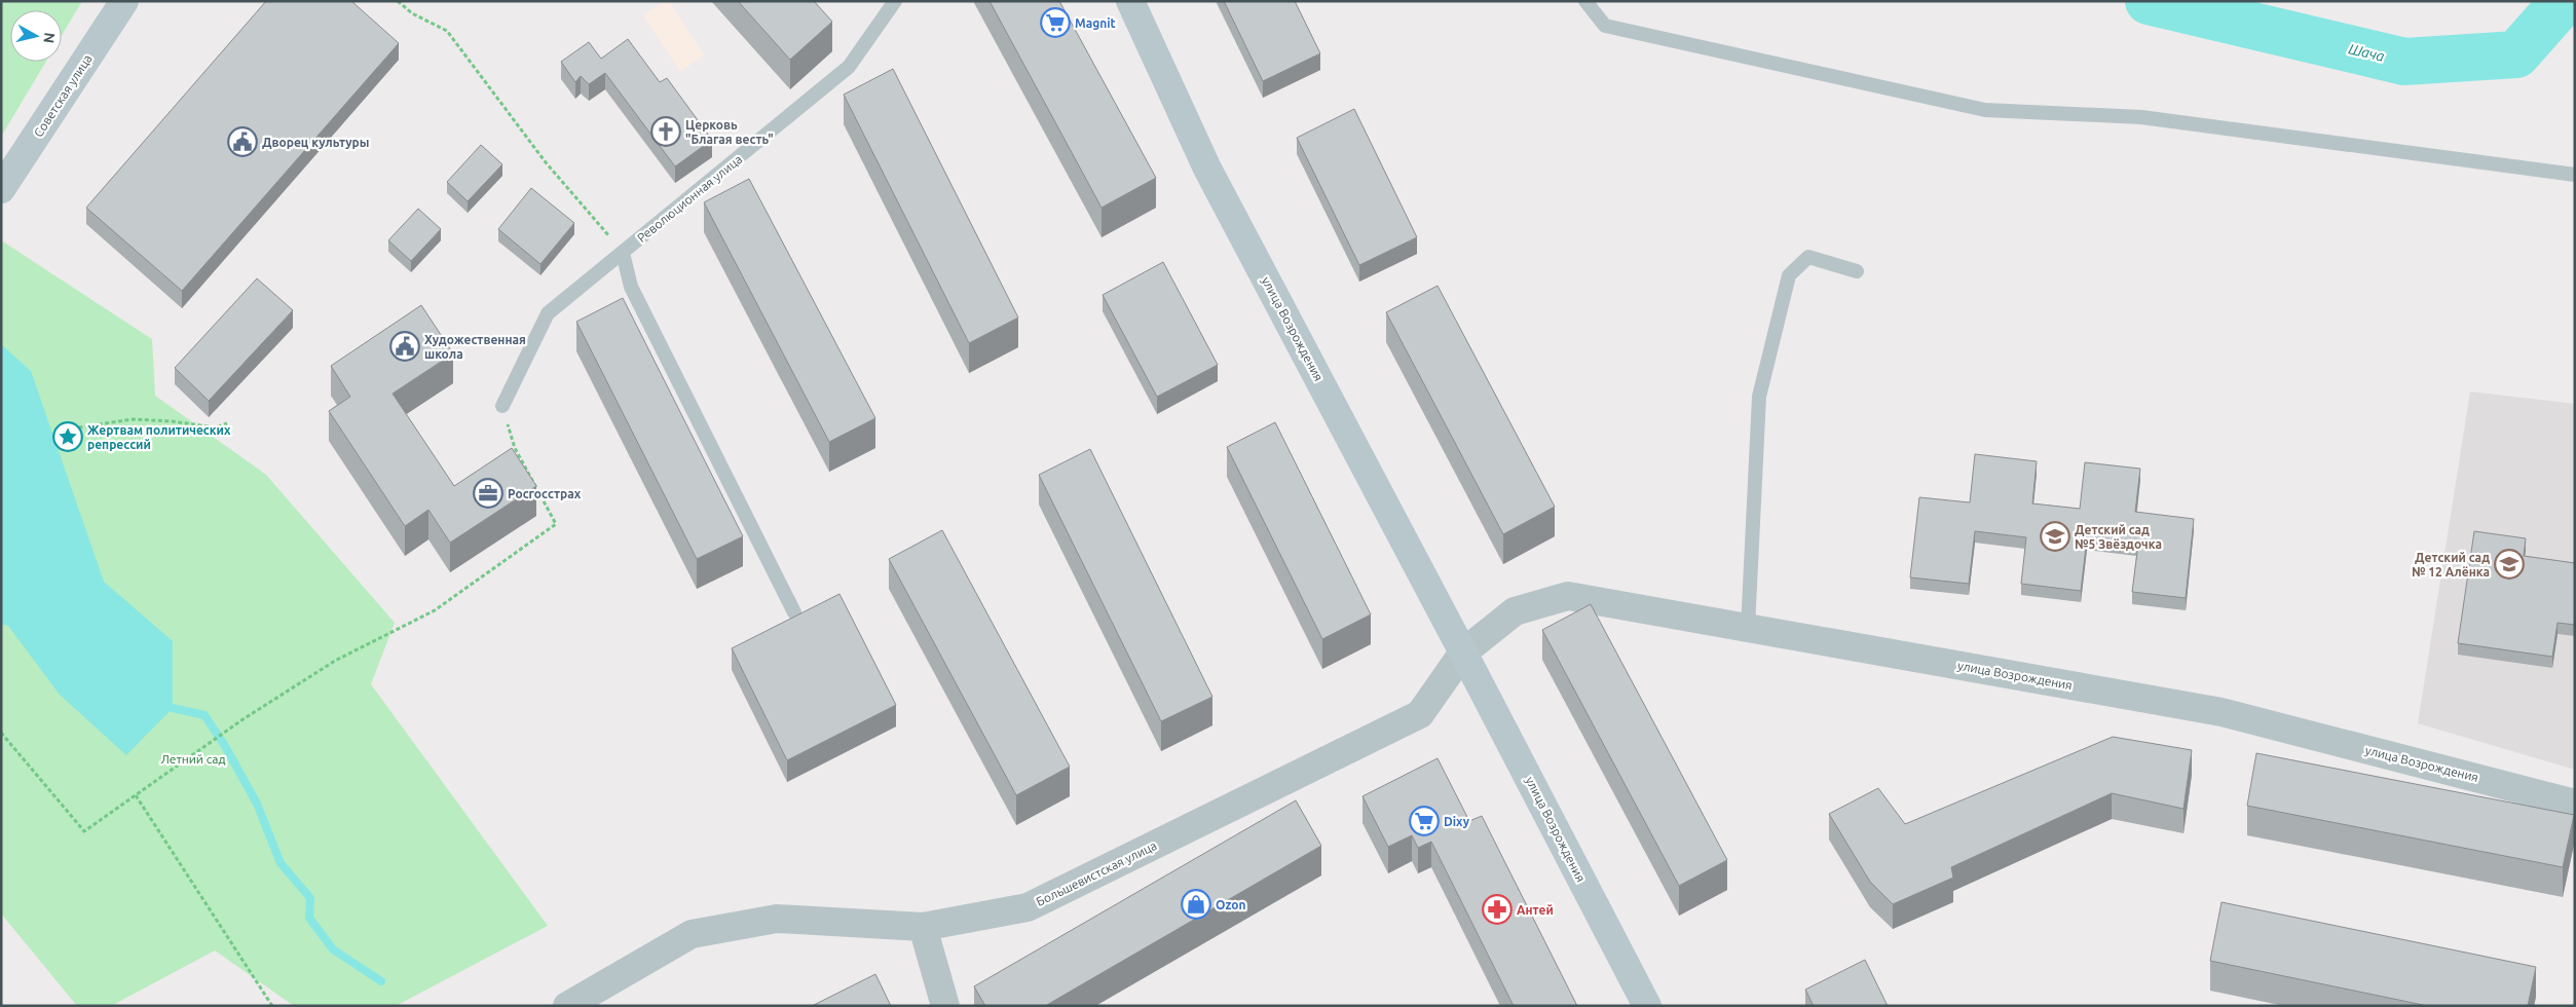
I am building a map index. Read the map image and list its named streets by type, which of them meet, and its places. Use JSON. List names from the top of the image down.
{
  "streets": {
    "main road": ["Советская улица", "улица Возрождения"],
    "street": ["Большевистская улица"],
    "lane": ["Революционная улица"]
  },
  "crossings": [
    ["улица Возрождения", "Большевистская улица"]
  ],
  "water": ["Шача"],
  "parks": ["Летний сад"],
  "places": {
    "supermarket": ["Magnit", "Dixy"],
    "church": ["Церковь \"Благая весть\""],
    "public building": ["Дворец культуры", "Художественная школа"],
    "place": ["Жертвам политических репрессий"],
    "office": ["Росгосстрах"],
    "school or university": ["Детский сад №5 Звёздочка", "Детский сад № 12 Алёнка"],
    "shop": ["Ozon"],
    "pharmacy": ["Антей"]
  },
  "north": "right"
}
